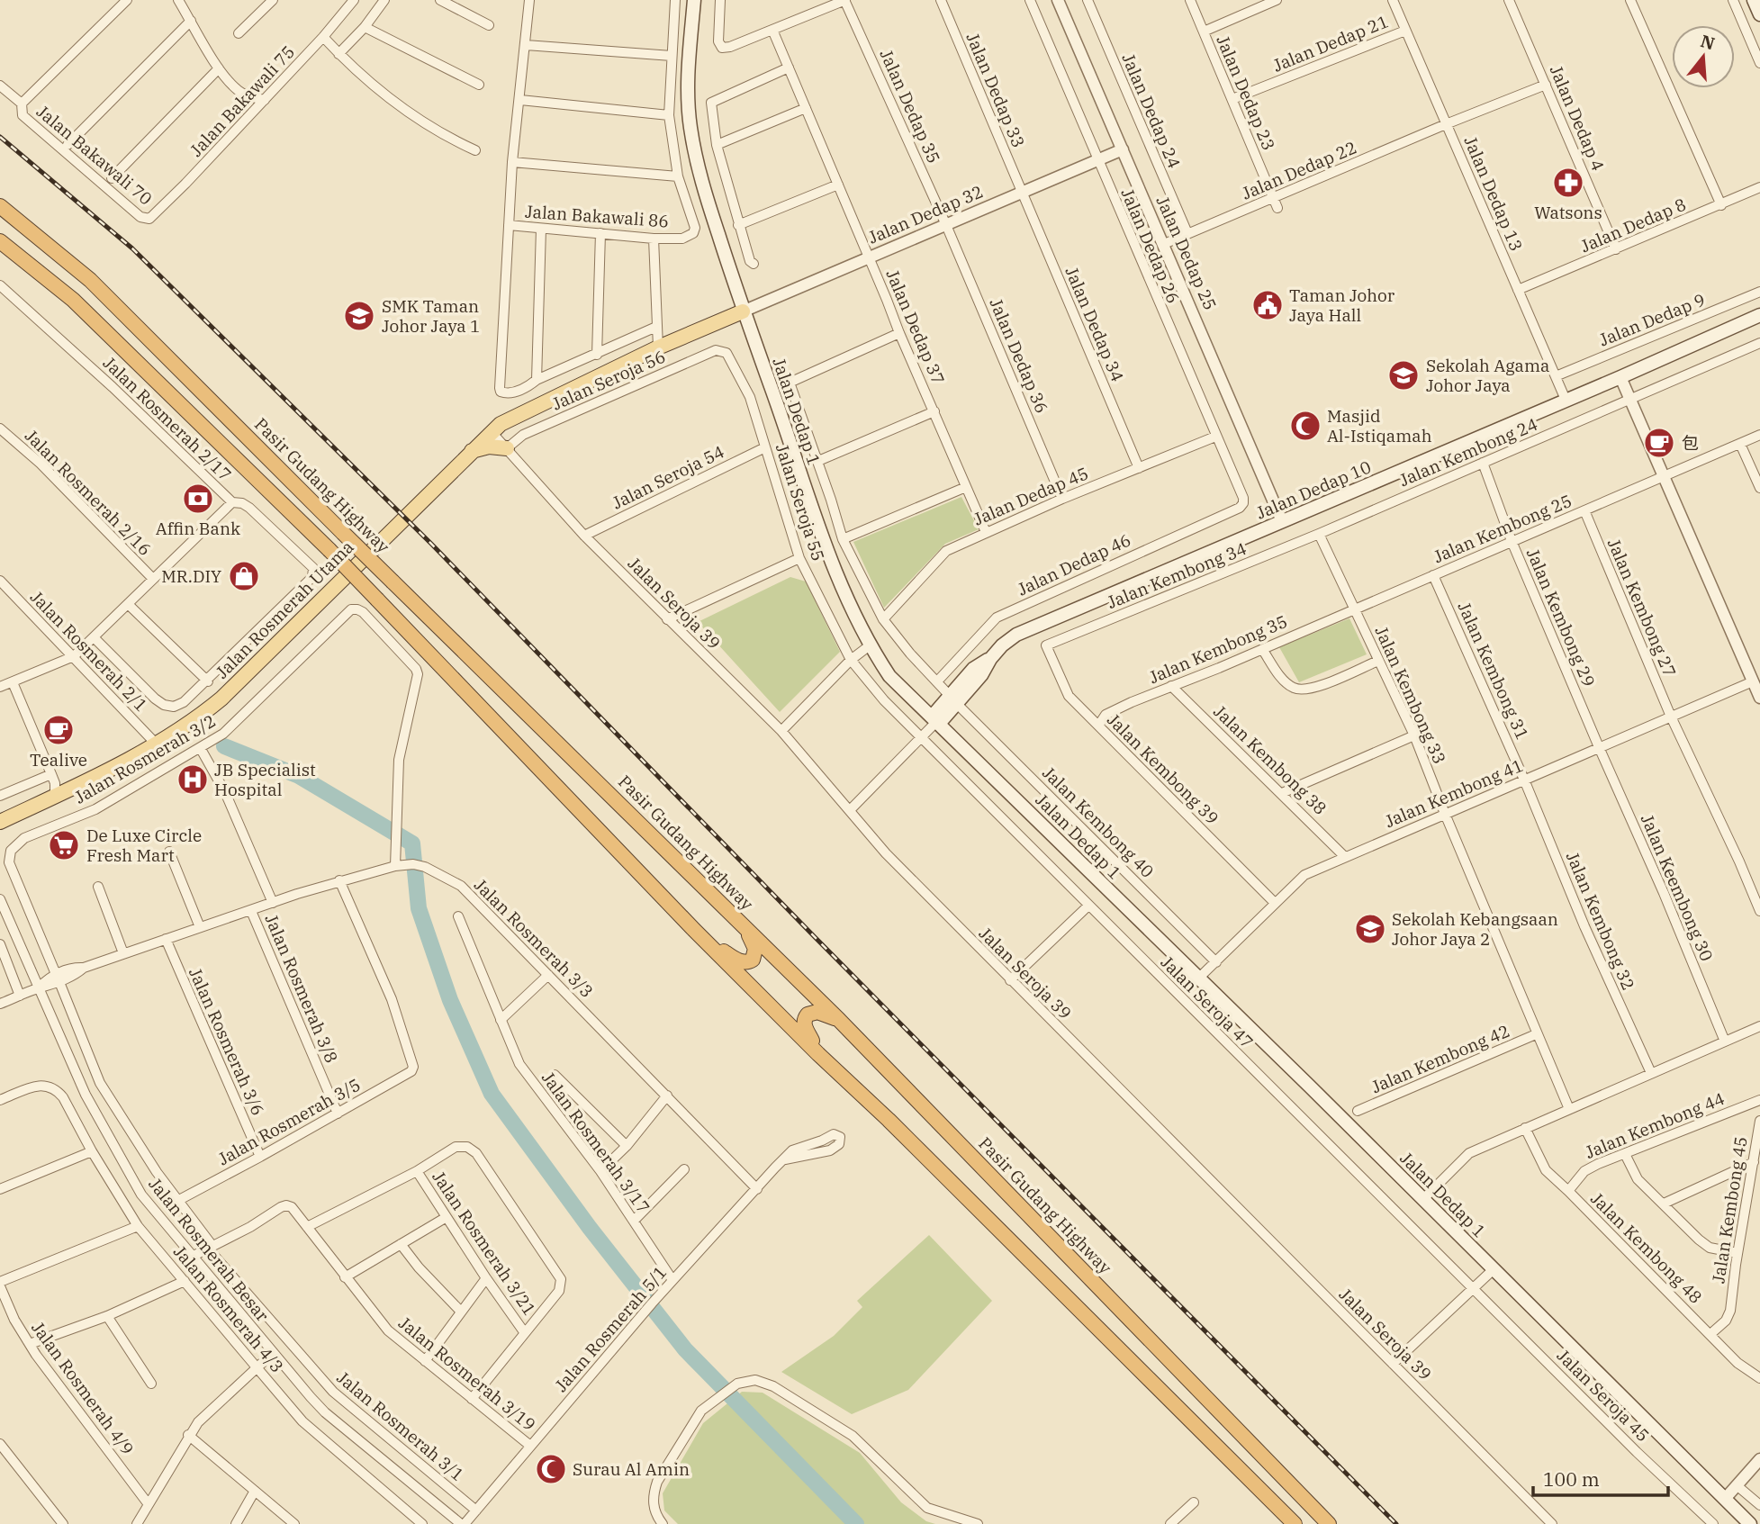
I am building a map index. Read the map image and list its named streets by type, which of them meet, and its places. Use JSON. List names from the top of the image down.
{
  "streets": {
    "highway": ["Pasir Gudang Highway"],
    "main road": ["Jalan Dedap 1", "Jalan Dedap 10", "Jalan Rosmerah Utama"],
    "street": [
      "Jalan Dedap 21",
      "Jalan Dedap 33",
      "Jalan Dedap 23",
      "Jalan Bakawali 75",
      "Jalan Dedap 35",
      "Jalan Dedap 24",
      "Jalan Dedap 4",
      "Jalan Bakawali 70",
      "Jalan Dedap 22",
      "Jalan Dedap 13",
      "Jalan Dedap 32",
      "Jalan Bakawali 86",
      "Jalan Dedap 8",
      "Jalan Dedap 26",
      "Jalan Dedap 25",
      "Jalan Dedap 9",
      "Jalan Dedap 34",
      "Jalan Dedap 37",
      "Jalan Dedap 36",
      "Jalan Seroja 56",
      "Jalan Rosmerah 2/17",
      "Jalan Kembong 24",
      "Jalan Seroja 54",
      "Jalan Rosmerah 2/16",
      "Jalan Dedap 45",
      "Jalan Seroja 55",
      "Jalan Kembong 25",
      "Jalan Dedap 46",
      "Jalan Kembong 34",
      "Jalan Seroja 39",
      "Jalan Kembong 27",
      "Jalan Kembong 29",
      "Jalan Kembong 35",
      "Jalan Rosmerah 2/1",
      "Jalan Kembong 31",
      "Jalan Kembong 33",
      "Jalan Rosmerah 3/2",
      "Jalan Kembong 38",
      "Jalan Kembong 39",
      "Jalan Kembong 41",
      "Jalan Kembong 40",
      "Jalan Keembong 30",
      "Jalan Kembong 32",
      "Jalan Rosmerah 3/3",
      "Jalan Rosmerah 3/8",
      "Jalan Seroja 47",
      "Jalan Rosmerah 3/6",
      "Jalan Kembong 42",
      "Jalan Rosmerah 3/5",
      "Jalan Kembong 44",
      "Jalan Rosmerah 3/17",
      "Jalan Kembong 45",
      "Jalan Rosmerah 3/21",
      "Jalan Kembong 48",
      "Jalan Rosmerah Besar",
      "Jalan Rosmerah 4/3",
      "Jalan Rosmerah 5/1",
      "Jalan Rosmerah 3/19",
      "Jalan Rosmerah 4/9",
      "Jalan Seroja 45",
      "Jalan Rosmerah 3/1"
    ]
  },
  "crossings": [
    ["Jalan Dedap 21", "Jalan Dedap 23"],
    ["Jalan Dedap 21", "Jalan Dedap 13"],
    ["Jalan Dedap 33", "Jalan Dedap 32"],
    ["Jalan Dedap 33", "Jalan Dedap 34"],
    ["Jalan Dedap 23", "Jalan Dedap 22"],
    ["Jalan Bakawali 75", "Jalan Bakawali 70"],
    ["Jalan Dedap 35", "Jalan Dedap 32"],
    ["Jalan Dedap 35", "Jalan Dedap 36"],
    ["Jalan Dedap 24", "Jalan Dedap 22"],
    ["Jalan Dedap 4", "Jalan Dedap 22"],
    ["Jalan Dedap 4", "Jalan Dedap 8"],
    ["Jalan Dedap 22", "Jalan Dedap 13"],
    ["Jalan Dedap 22", "Jalan Dedap 25"],
    ["Jalan Dedap 13", "Jalan Dedap 8"],
    ["Jalan Dedap 13", "Jalan Dedap 9"],
    ["Jalan Dedap 13", "Jalan Dedap 10"],
    ["Jalan Dedap 32", "Jalan Dedap 26"],
    ["Jalan Dedap 32", "Jalan Dedap 25"],
    ["Jalan Dedap 32", "Jalan Dedap 34"],
    ["Jalan Dedap 32", "Jalan Dedap 37"],
    ["Jalan Dedap 32", "Jalan Dedap 36"],
    ["Jalan Dedap 32", "Jalan Dedap 1"],
    ["Jalan Dedap 32", "Jalan Rosmerah Utama"],
    ["Jalan Dedap 26", "Jalan Dedap 45"],
    ["Jalan Dedap 26", "Jalan Dedap 46"],
    ["Jalan Dedap 25", "Jalan Dedap 10"],
    ["Jalan Dedap 34", "Jalan Dedap 45"],
    ["Jalan Dedap 37", "Jalan Dedap 45"],
    ["Jalan Dedap 37", "Jalan Kembong 40"],
    ["Jalan Dedap 36", "Jalan Dedap 45"],
    ["Jalan Seroja 56", "Jalan Seroja 55"],
    ["Jalan Seroja 56", "Jalan Seroja 39"],
    ["Jalan Dedap 1", "Jalan Dedap 10"],
    ["Jalan Dedap 1", "Jalan Rosmerah Utama"],
    ["Jalan Dedap 1", "Jalan Kembong 41"],
    ["Jalan Kembong 24", "Jalan Kembong 34"],
    ["Jalan Kembong 24", "Jalan Kembong 29"],
    ["Jalan Kembong 24", "Jalan Kembong 33"],
    ["Jalan Seroja 54", "Jalan Seroja 55"],
    ["Jalan Seroja 54", "Jalan Seroja 39"],
    ["Jalan Dedap 10", "Jalan Kembong 40"],
    ["Jalan Dedap 45", "Jalan Kembong 40"],
    ["Jalan Seroja 55", "Jalan Seroja 47"],
    ["Jalan Kembong 25", "Jalan Kembong 27"],
    ["Jalan Kembong 25", "Jalan Kembong 29"],
    ["Jalan Kembong 25", "Jalan Kembong 35"],
    ["Jalan Kembong 25", "Jalan Kembong 31"],
    ["Jalan Kembong 25", "Jalan Kembong 33"],
    ["Jalan Dedap 46", "Jalan Kembong 40"],
    ["Jalan Kembong 34", "Jalan Kembong 33"],
    ["Jalan Kembong 34", "Jalan Kembong 39"],
    ["Jalan Seroja 39", "Jalan Rosmerah Utama"],
    ["Jalan Kembong 27", "Jalan Kembong 41"],
    ["Jalan Rosmerah Utama", "Jalan Rosmerah 2/1"],
    ["Jalan Kembong 29", "Jalan Kembong 41"],
    ["Jalan Kembong 29", "Jalan Keembong 30"],
    ["Jalan Kembong 35", "Jalan Kembong 33"],
    ["Jalan Kembong 35", "Jalan Kembong 38"],
    ["Jalan Kembong 35", "Jalan Kembong 39"],
    ["Jalan Kembong 31", "Jalan Kembong 41"],
    ["Jalan Kembong 31", "Jalan Kembong 32"],
    ["Jalan Kembong 33", "Jalan Kembong 41"],
    ["Jalan Kembong 33", "Jalan Kembong 42"],
    ["Jalan Rosmerah 3/2", "Jalan Rosmerah 3/3"],
    ["Jalan Rosmerah 3/2", "Jalan Rosmerah 3/1"],
    ["Jalan Kembong 38", "Jalan Kembong 41"],
    ["Jalan Kembong 39", "Jalan Kembong 41"],
    ["Jalan Kembong 41", "Jalan Kembong 40"],
    ["Jalan Kembong 41", "Jalan Keembong 30"],
    ["Jalan Kembong 41", "Jalan Kembong 32"],
    ["Jalan Rosmerah 3/3", "Jalan Rosmerah 3/8"],
    ["Jalan Rosmerah 3/3", "Jalan Rosmerah 3/6"],
    ["Jalan Rosmerah 3/3", "Jalan Rosmerah 3/5"],
    ["Jalan Rosmerah 3/3", "Jalan Rosmerah Besar"],
    ["Jalan Rosmerah 3/3", "Jalan Rosmerah 5/1"],
    ["Jalan Rosmerah 3/3", "Jalan Rosmerah 3/1"],
    ["Jalan Rosmerah 3/8", "Jalan Rosmerah 3/5"],
    ["Jalan Seroja 47", "Jalan Seroja 45"],
    ["Jalan Rosmerah 3/6", "Jalan Rosmerah 3/5"],
    ["Jalan Rosmerah 3/5", "Jalan Rosmerah 3/1"],
    ["Jalan Kembong 44", "Jalan Kembong 48"],
    ["Jalan Rosmerah 3/17", "Jalan Rosmerah 5/1"],
    ["Jalan Kembong 45", "Jalan Kembong 48"],
    ["Jalan Rosmerah Besar", "Jalan Rosmerah 5/1"],
    ["Jalan Rosmerah Besar", "Jalan Rosmerah 3/19"],
    ["Jalan Rosmerah 5/1", "Jalan Rosmerah 3/19"],
    ["Jalan Rosmerah 5/1", "Jalan Rosmerah 3/1"],
    ["Jalan Rosmerah 3/19", "Jalan Rosmerah 3/1"]
  ],
  "places": {
    "pharmacy": ["Watsons"],
    "public building": ["Taman Johor Jaya Hall"],
    "school or university": ["SMK Taman Johor Jaya 1", "Sekolah Agama Johor Jaya", "Sekolah Kebangsaan Johor Jaya 2"],
    "mosque": ["Masjid Al-Istiqamah", "Surau Al Amin"],
    "cafe": ["包", "Tealive"],
    "bank": ["Affin Bank"],
    "shop": ["MR.DIY"],
    "hospital": ["JB Specialist Hospital"],
    "supermarket": ["De Luxe Circle Fresh Mart"]
  },
  "scale_bar": "100 m",
  "north": "top"
}
